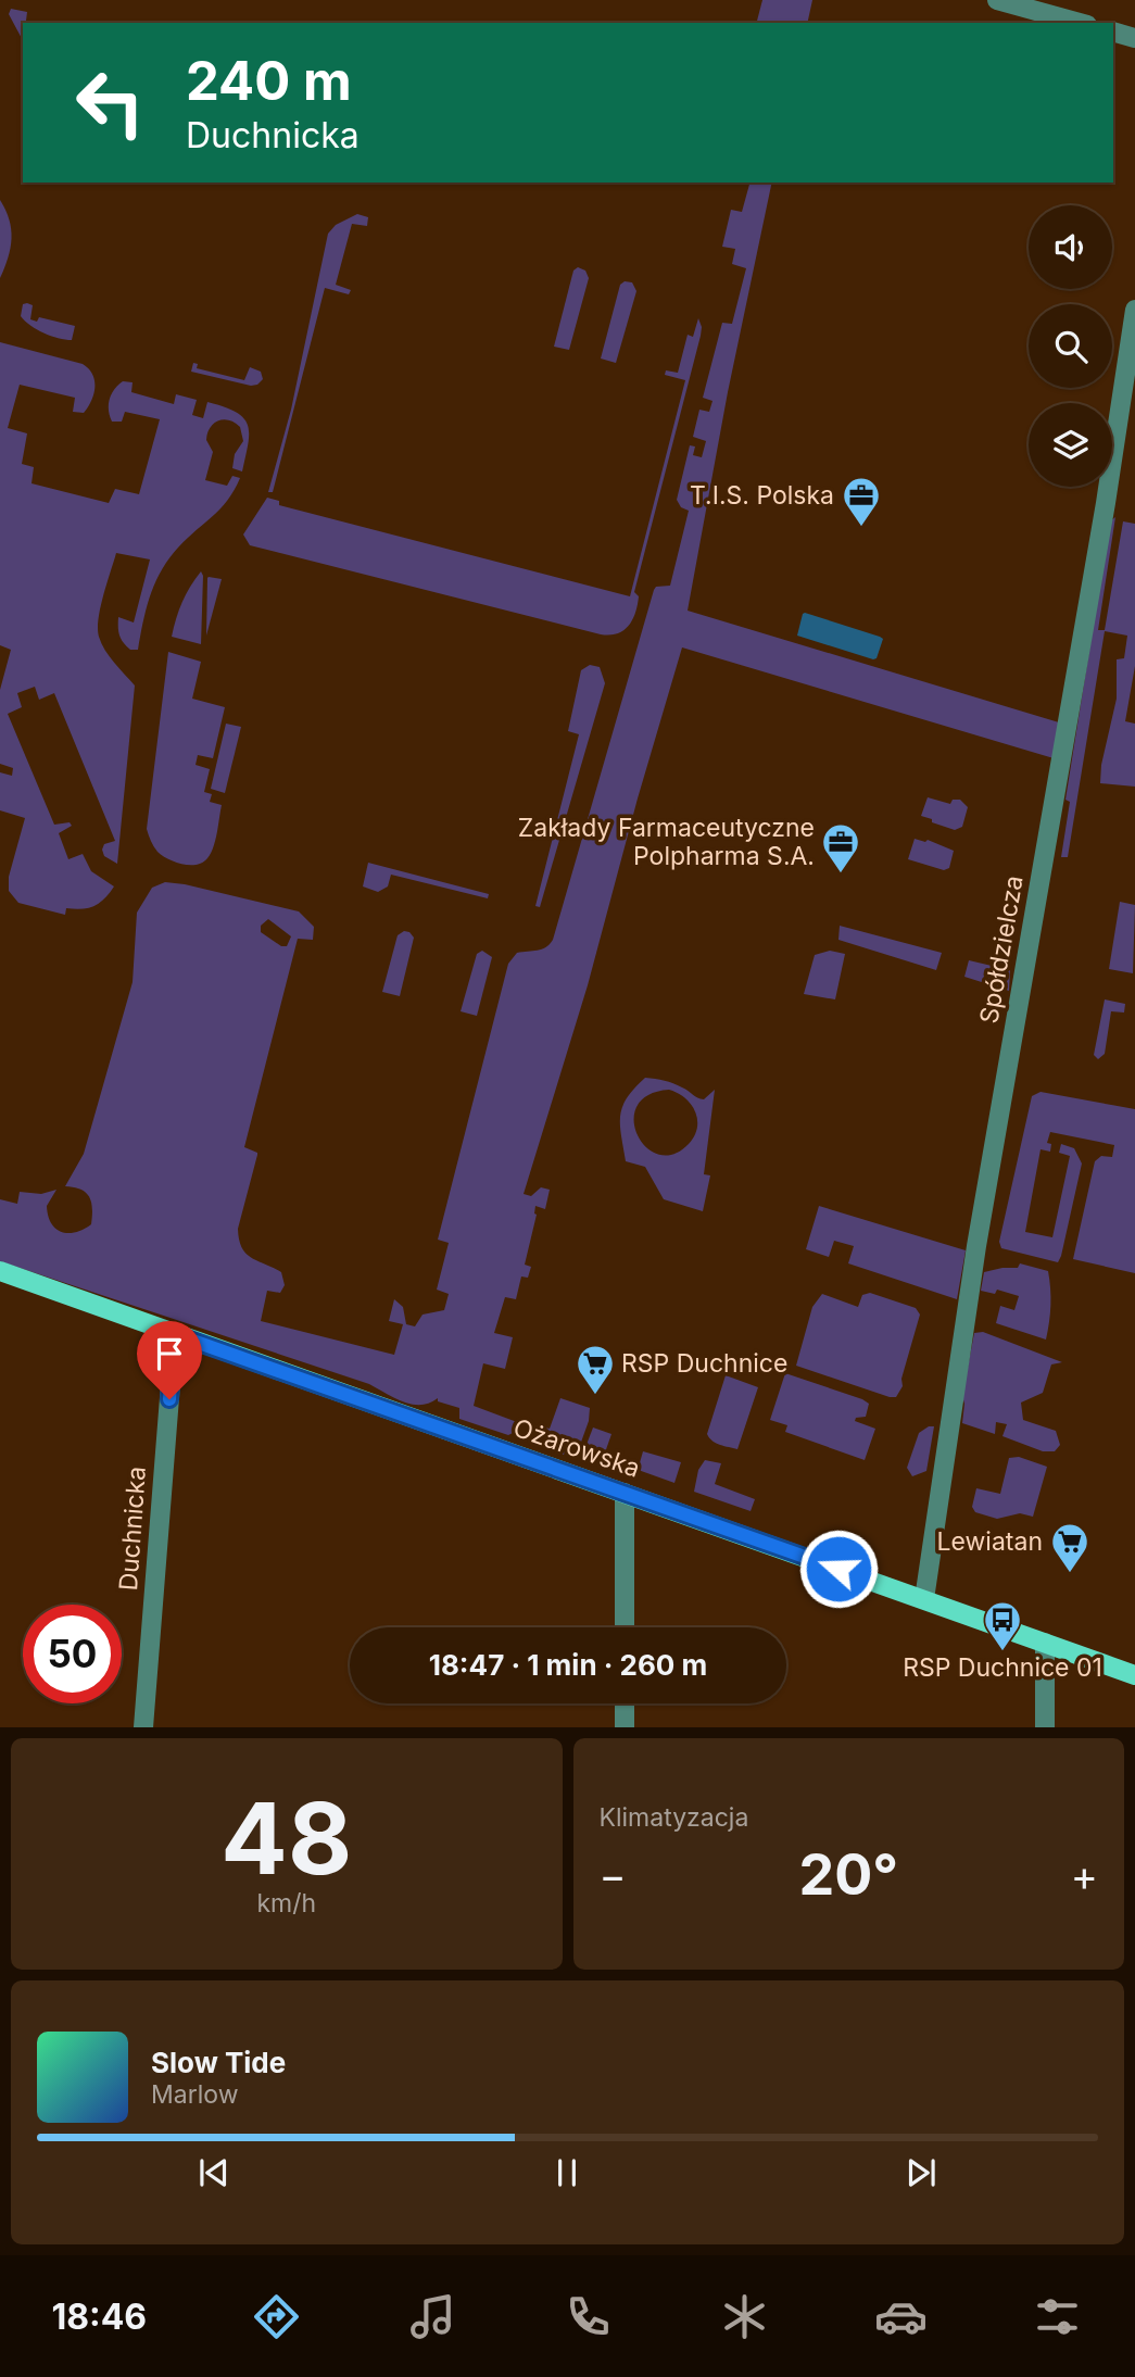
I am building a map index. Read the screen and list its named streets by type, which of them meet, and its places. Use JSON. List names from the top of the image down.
{
  "streets": {
    "main road": ["Ożarowska"],
    "street": ["Spółdzielcza", "Duchnicka"]
  },
  "crossings": [
    ["Spółdzielcza", "Ożarowska"],
    ["Ożarowska", "Duchnicka"]
  ],
  "places": {
    "office": ["T.I.S. Polska", "Zakłady Farmaceutyczne Polpharma S.A."],
    "supermarket": ["RSP Duchnice", "Lewiatan"],
    "bus stop": ["RSP Duchnice 01"]
  },
  "page": {
    "turn": ["240 m", "Duchnicka"],
    "limit": "50",
    "trip": "18:47 · 1 min · 260 m",
    "tile": [
      ["48", "km/h"],
      "Klimatyzacja"
    ],
    "heat": ["−", "20°", "+"],
    "song": ["Slow Tide", "Marlow"],
    "tabs": "18:46"
  }
}
